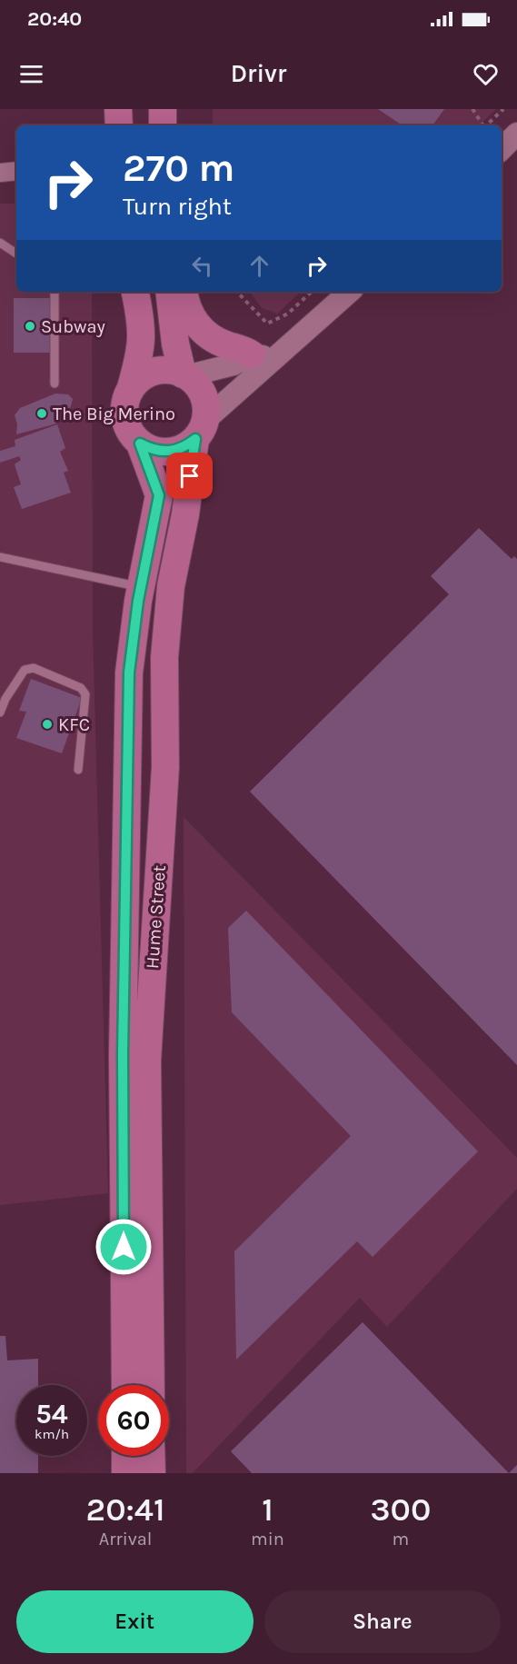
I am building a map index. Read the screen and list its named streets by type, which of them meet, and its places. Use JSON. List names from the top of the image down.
{
  "streets": {
    "main road": ["Hume Street"]
  },
  "places": ["Subway", "The Big Merino", "KFC"],
  "page": {
    "status": "20:40",
    "header": "Drivr",
    "turn": ["270 m", "Turn right"],
    "speed": "54 km/h",
    "limit": "60",
    "eta": [
      "20:41",
      "Arrival",
      "1",
      "min",
      "300",
      "m"
    ],
    "buttons": ["Exit", "Share"]
  }
}
